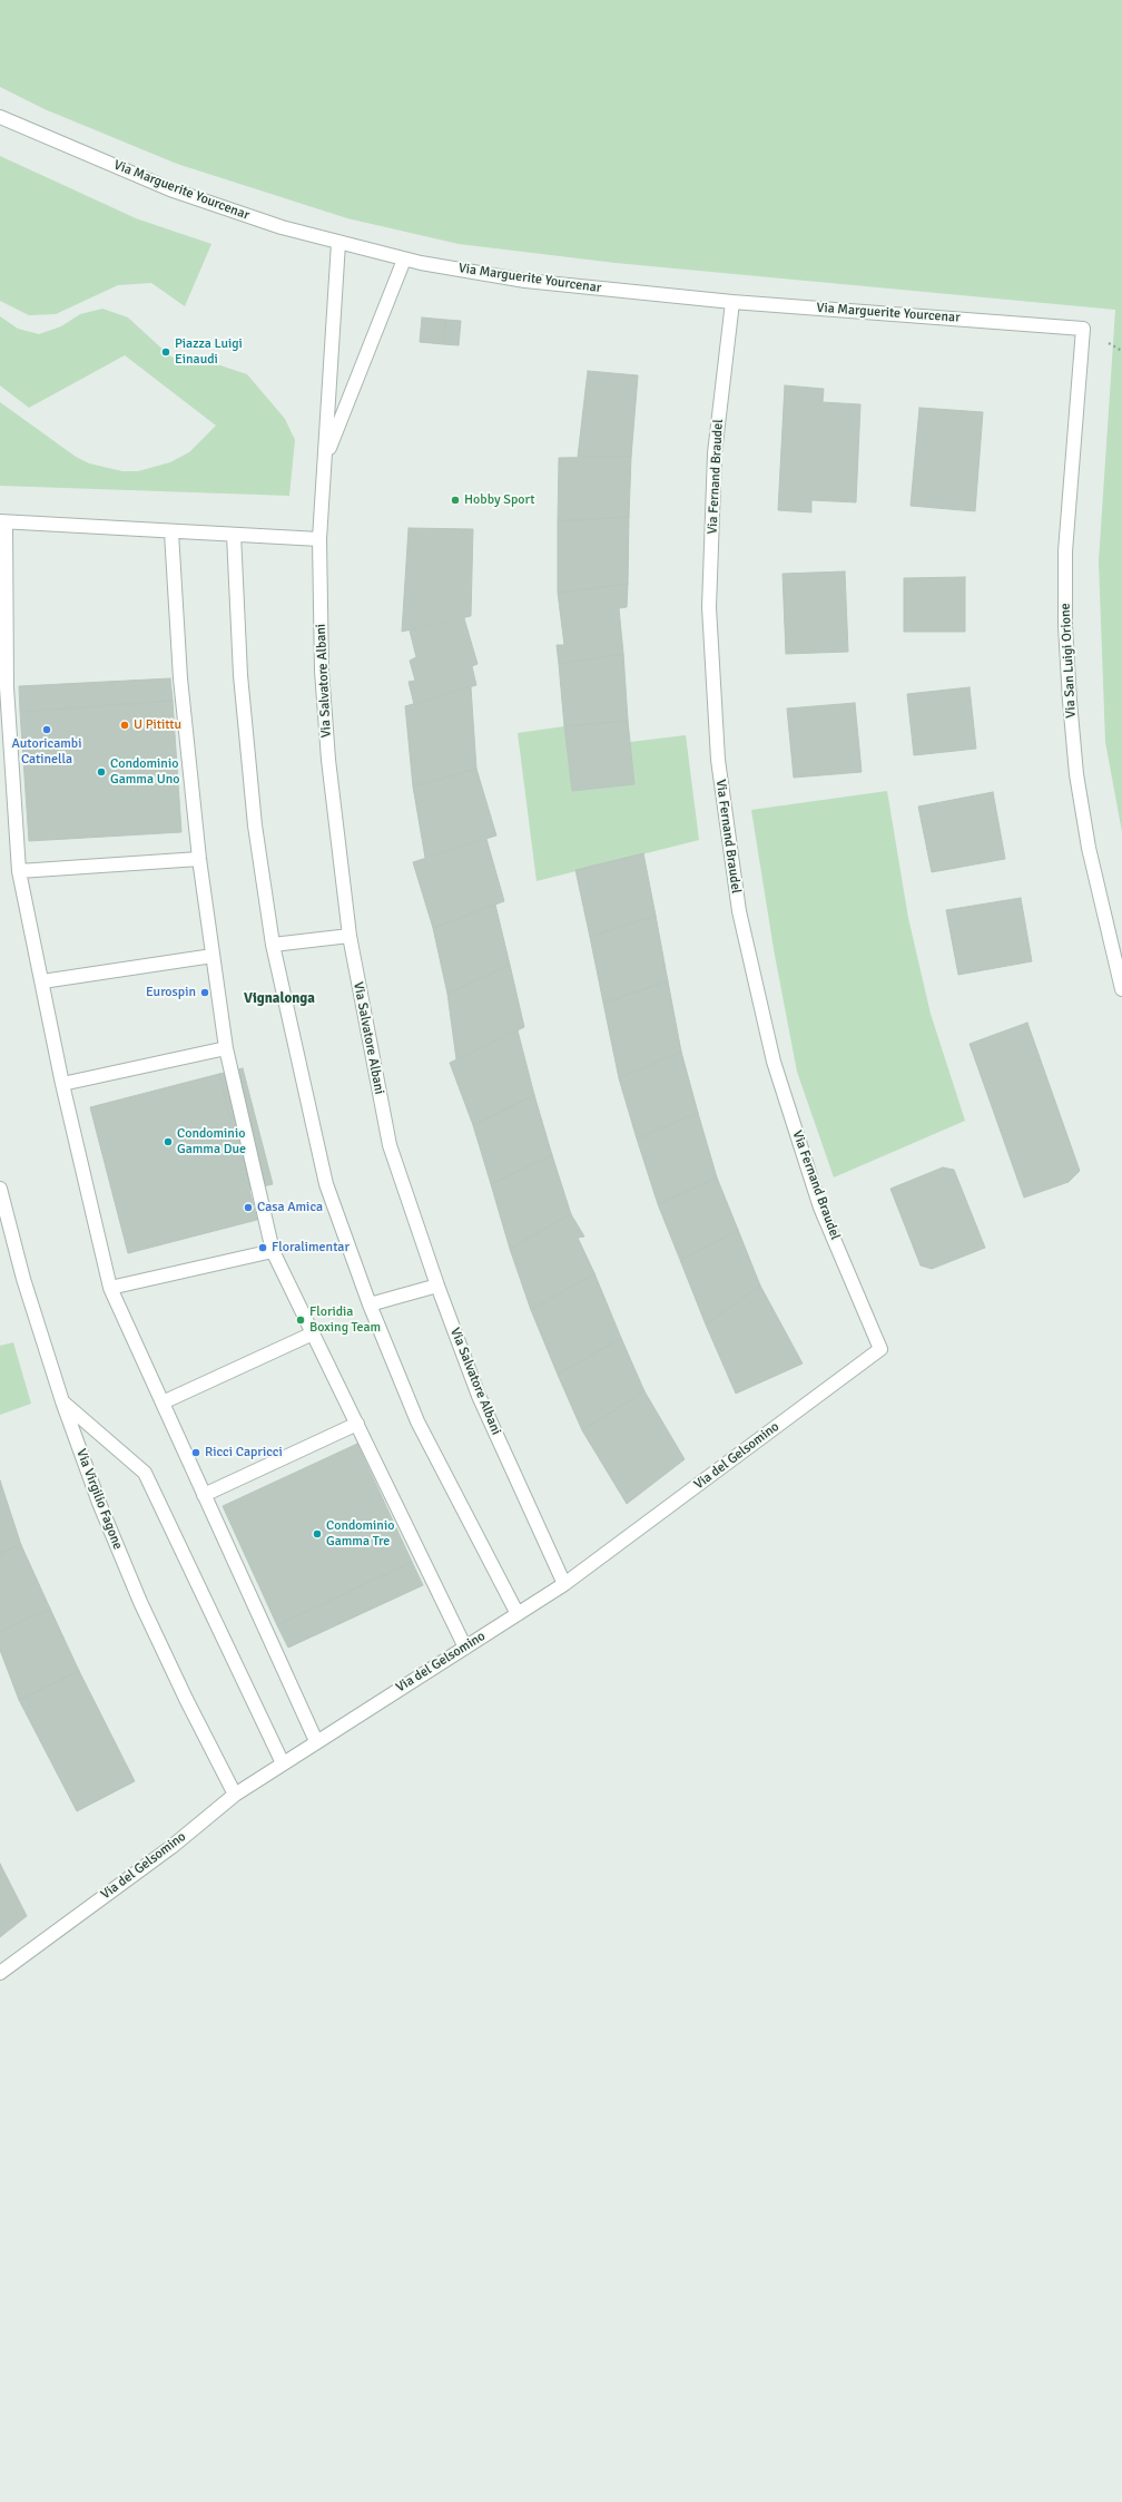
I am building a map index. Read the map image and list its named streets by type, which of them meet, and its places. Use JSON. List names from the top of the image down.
{
  "streets": {
    "street": [
      "Via Marguerite Yourcenar",
      "Via Fernand Braudel",
      "Via San Luigi Orione",
      "Via Salvatore Albani",
      "Via del Gelsomino",
      "Via Virgilio Fagone"
    ]
  },
  "crossings": [
    ["Via Marguerite Yourcenar", "Via Fernand Braudel"],
    ["Via Marguerite Yourcenar", "Via San Luigi Orione"],
    ["Via Marguerite Yourcenar", "Via Salvatore Albani"],
    ["Via Fernand Braudel", "Via del Gelsomino"],
    ["Via Salvatore Albani", "Via del Gelsomino"],
    ["Via del Gelsomino", "Via Virgilio Fagone"]
  ],
  "districts": ["Vignalonga"],
  "places": [
    "Piazza Luigi Einaudi",
    "Hobby Sport",
    "U Pitittu",
    "Autoricambi Catinella",
    "Condominio Gamma Uno",
    "Eurospin",
    "Condominio Gamma Due",
    "Casa Amica",
    "Floralimentar",
    "Floridia Boxing Team",
    "Ricci Capricci",
    "Condominio Gamma Tre"
  ]
}
